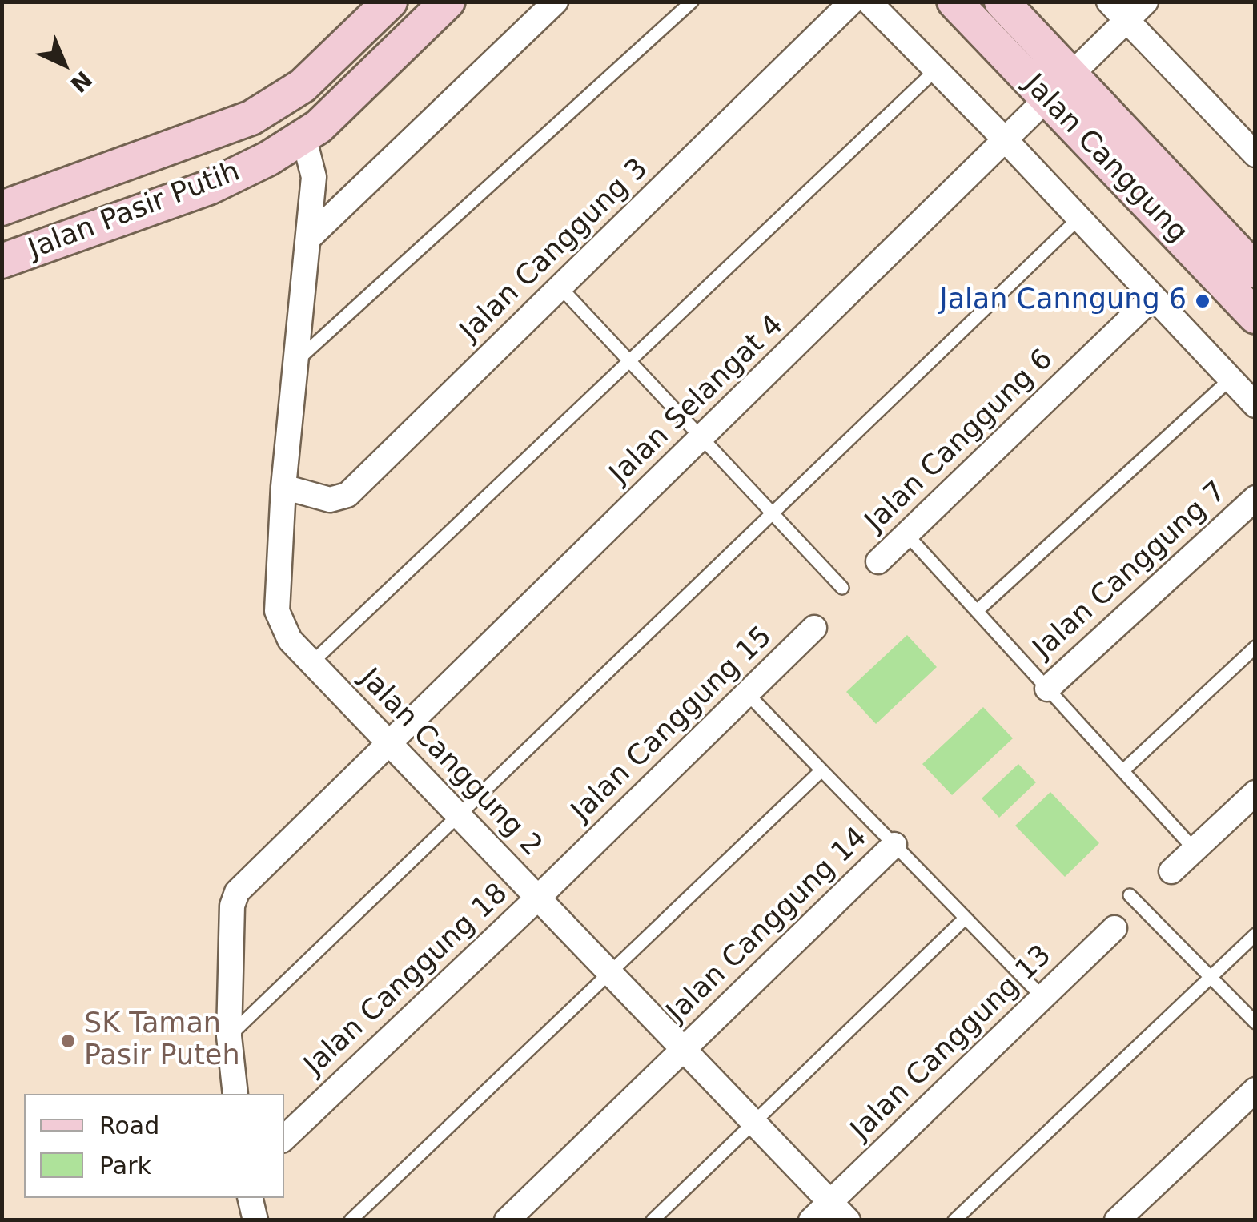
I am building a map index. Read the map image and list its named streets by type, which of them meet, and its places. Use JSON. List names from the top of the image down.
{
  "streets": {
    "main road": ["Jalan Canggung", "Jalan Pasir Putih"],
    "street": [
      "Jalan Canggung 3",
      "Jalan Selangat 4",
      "Jalan Canggung 6",
      "Jalan Canggung 7",
      "Jalan Canggung 15",
      "Jalan Canggung 2",
      "Jalan Canggung 14",
      "Jalan Canggung 18",
      "Jalan Canggung 13"
    ]
  },
  "crossings": [
    ["Jalan Canggung", "Jalan Selangat 4"],
    ["Jalan Pasir Putih", "Jalan Canggung 2"],
    ["Jalan Canggung 3", "Jalan Canggung 2"],
    ["Jalan Selangat 4", "Jalan Canggung 2"],
    ["Jalan Canggung 6", "Jalan Canggung 7"],
    ["Jalan Canggung 15", "Jalan Canggung 2"],
    ["Jalan Canggung 15", "Jalan Canggung 18"],
    ["Jalan Canggung 2", "Jalan Canggung 14"],
    ["Jalan Canggung 2", "Jalan Canggung 18"],
    ["Jalan Canggung 2", "Jalan Canggung 13"]
  ],
  "places": ["Jalan Canngung 6", "SK Taman Pasir Puteh"],
  "legend": ["Road", "Park"],
  "north": "bottom right"
}
